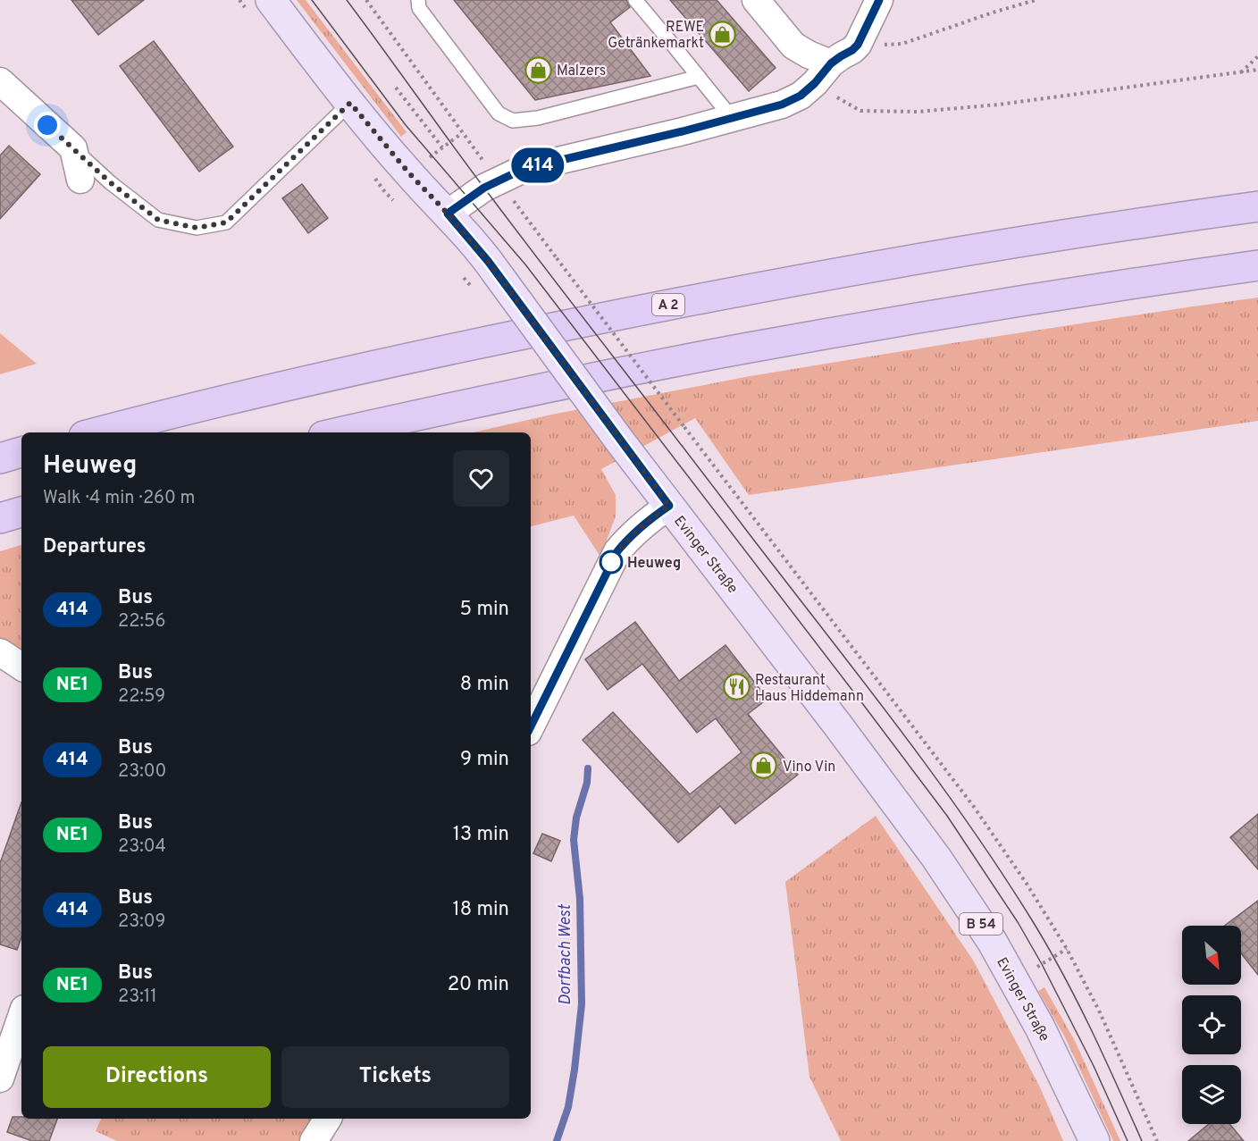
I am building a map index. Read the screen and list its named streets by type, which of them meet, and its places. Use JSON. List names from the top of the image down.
{
  "streets": {
    "highway": ["A 2"],
    "main road": ["Evinger Straße", "B 54"]
  },
  "water": ["Dorfbach West"],
  "places": {
    "shop": ["REWE Getränkemarkt", "Malzers", "Vino Vin"],
    "other": ["Heuweg"],
    "restaurant": ["Restaurant Haus Hiddemann"]
  },
  "lines": ["bus line 414"],
  "north": "bottom right",
  "page": {
    "on_map": "414",
    "heading": [
      ["Heuweg", "Walk · 4 min · 260 m"],
      "Departures"
    ],
    "list": [
      {
        "mark": "414",
        "name": "Bus",
        "note": "22:56",
        "value": "5 min"
      },
      {
        "mark": "NE1",
        "name": "Bus",
        "note": "22:59",
        "value": "8 min"
      },
      {
        "mark": "414",
        "name": "Bus",
        "note": "23:00",
        "value": "9 min"
      },
      {
        "mark": "NE1",
        "name": "Bus",
        "note": "23:04",
        "value": "13 min"
      },
      {
        "mark": "414",
        "name": "Bus",
        "note": "23:09",
        "value": "18 min"
      },
      {
        "mark": "NE1",
        "name": "Bus",
        "note": "23:11",
        "value": "20 min"
      }
    ],
    "buttons": ["Directions", "Tickets"]
  }
}
